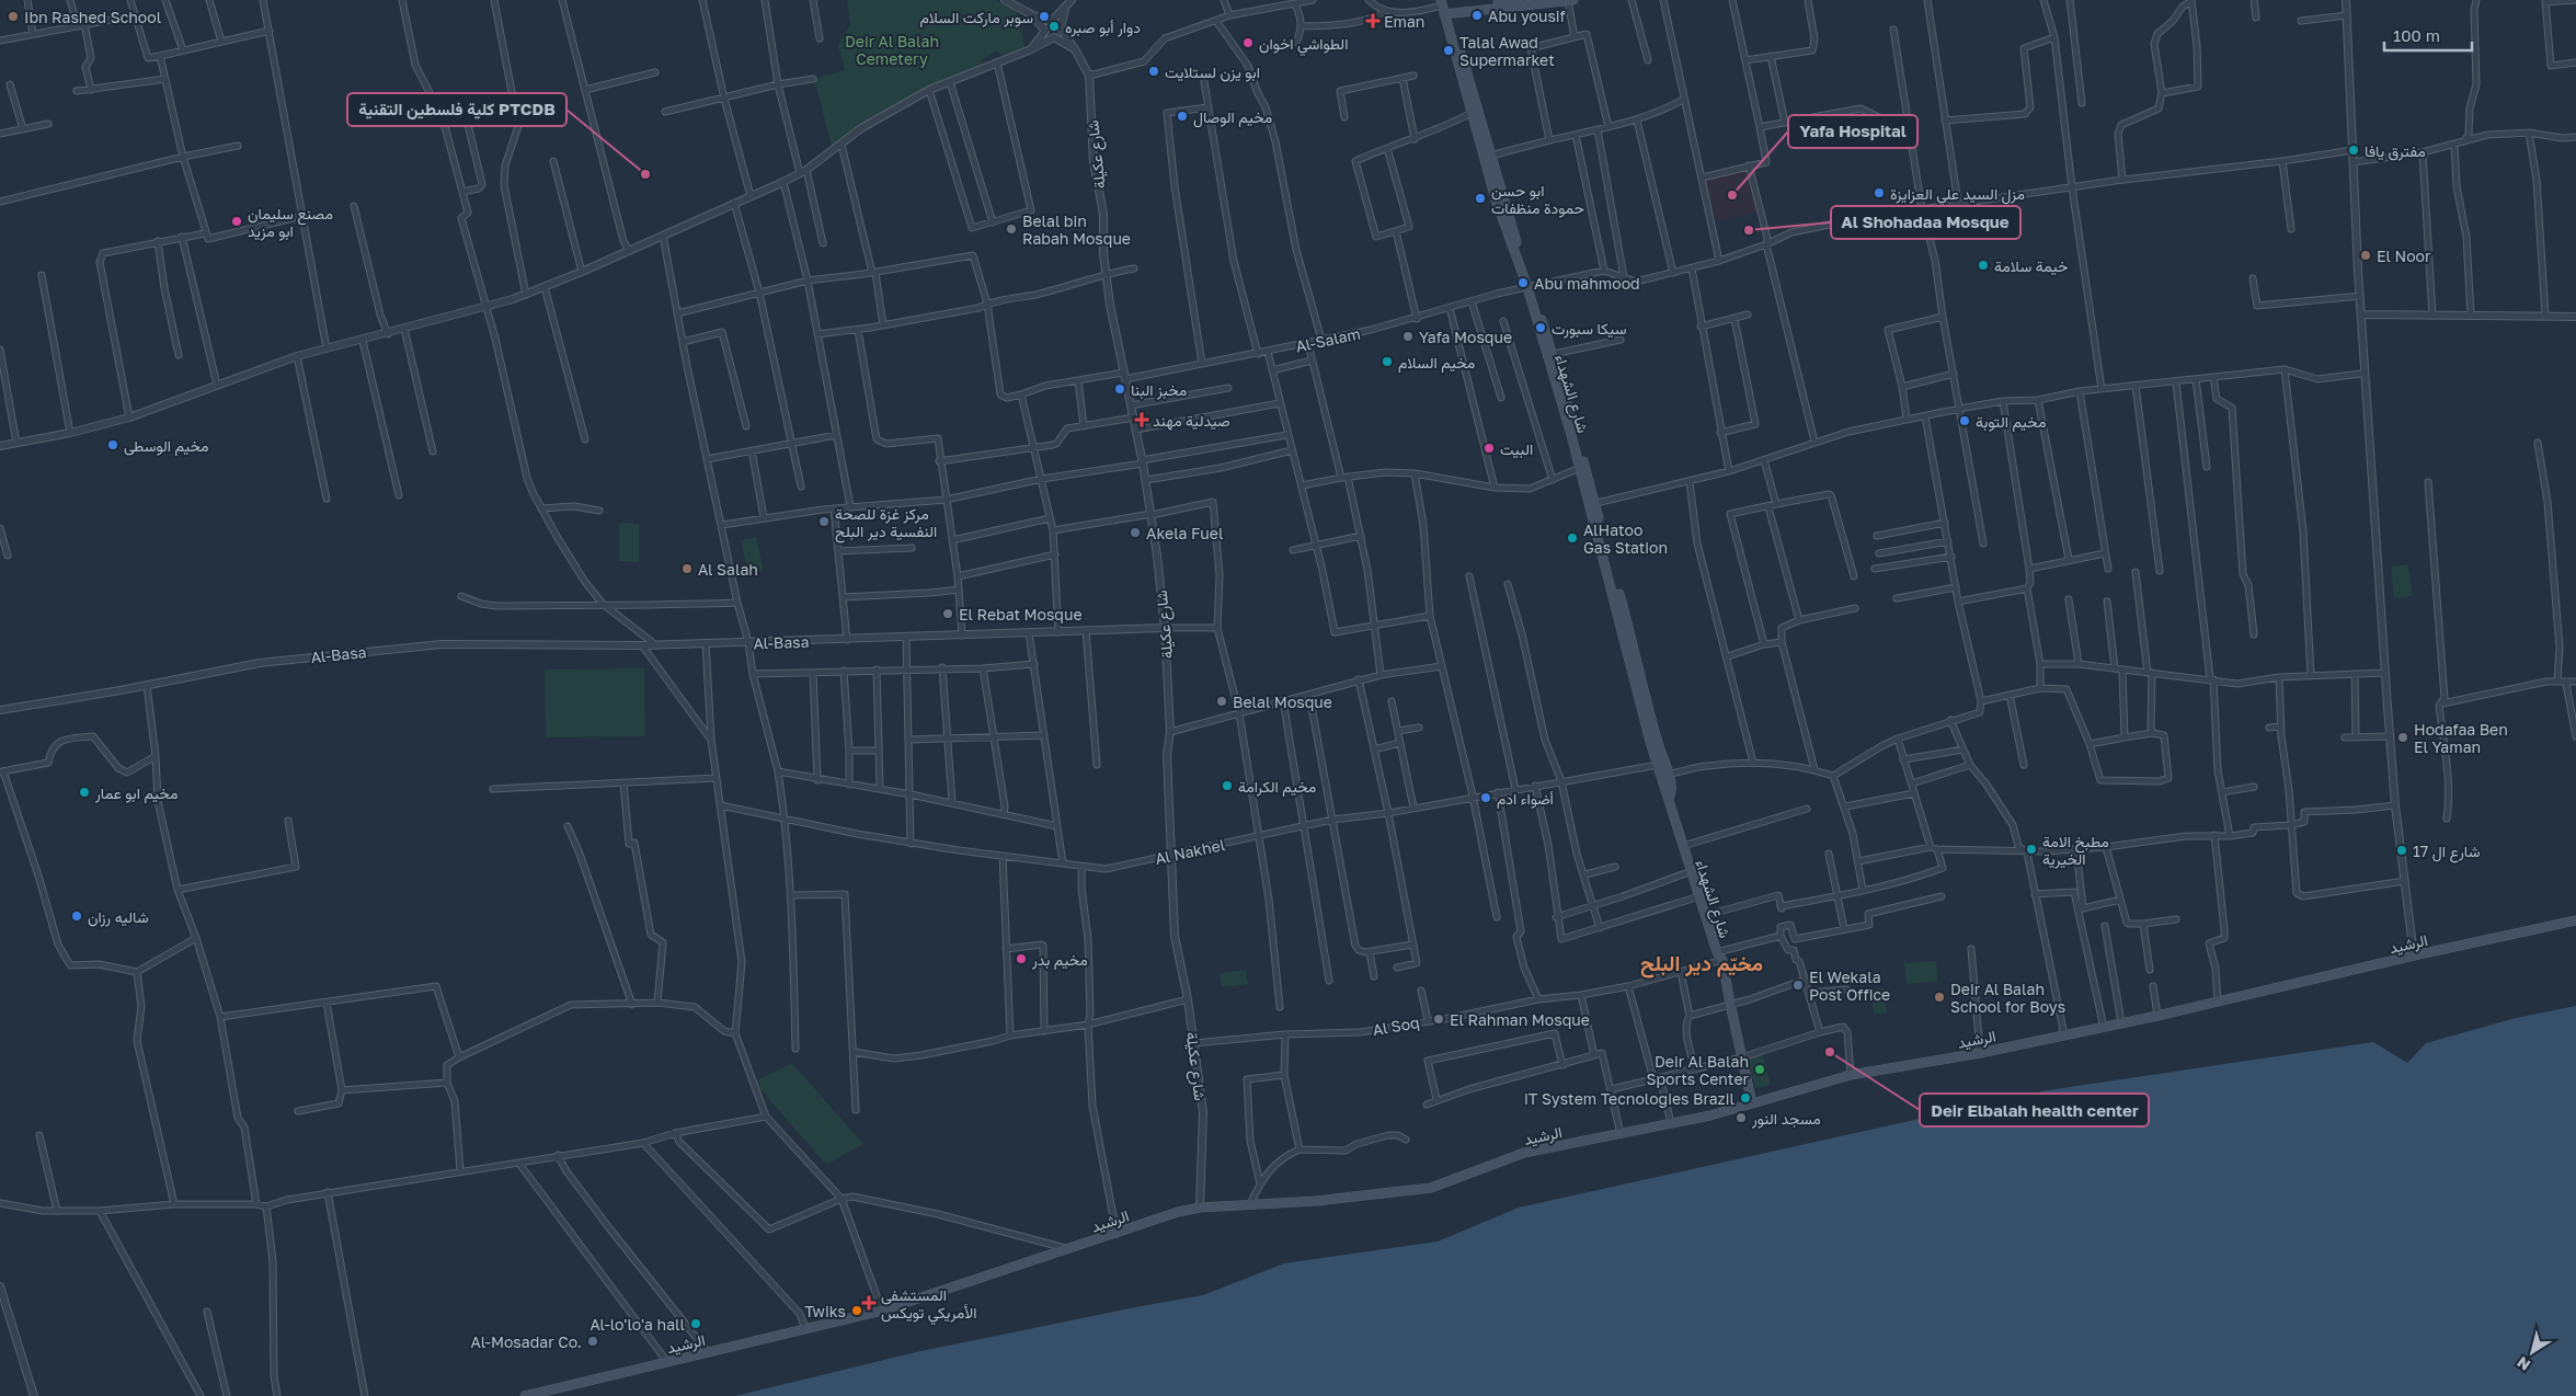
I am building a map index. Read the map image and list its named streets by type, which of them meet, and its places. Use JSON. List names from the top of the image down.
{
  "streets": {
    "main road": ["شارع الشهداء", "الرشيد"],
    "street": [
      "شارع عكيلة",
      "Al-Salam",
      "Al-Basa",
      "Al Nakhel",
      "Al Soq"
    ]
  },
  "crossings": [
    ["شارع عكيلة", "Al-Salam"],
    ["شارع عكيلة", "Al-Basa"],
    ["شارع عكيلة", "Al Nakhel"],
    ["شارع عكيلة", "الرشيد"],
    ["شارع عكيلة", "Al Soq"],
    ["Al-Salam", "شارع الشهداء"],
    ["شارع الشهداء", "Al Nakhel"],
    ["شارع الشهداء", "الرشيد"],
    ["شارع الشهداء", "Al Soq"]
  ],
  "districts": ["مخيّم دير البلح"],
  "parks": ["Deir Al Balah Cemetery"],
  "places": {
    "other": [
      "Abu yousif",
      "Ibn Rashed School",
      "سوبر ماركت السلام",
      "دوار أبو صبره",
      "الطواشي اخوان",
      "Talal Awad Supermarket",
      "ابو يزن لستلايت",
      "مخيم الوصال",
      "مفترق يافا",
      "كلية فلسطين التقنية PTCDB",
      "مزل السيد علي العزايزة",
      "Yafa Hospital",
      "ابو حسن حمودة منظفات",
      "مصنع سليمان ابو مزيد",
      "Belal bin Rabah Mosque",
      "Al Shohadaa Mosque",
      "El Noor",
      "خيمة سلامة",
      "Abu mahmood",
      "سيكا سبورت",
      "Yafa Mosque",
      "مخيم السلام",
      "مخبز البنا",
      "مخيم التوبة",
      "مخيم الوسطى",
      "البيت",
      "مركز غزة للصحة النفسية دير البلح",
      "Akela Fuel",
      "AlHatoo Gas Station",
      "Al Salah",
      "El Rebat Mosque",
      "Belal Mosque",
      "Hodafaa Ben El Yaman",
      "مخيم الكرامة",
      "مخيم ابو عمار",
      "أضواء ادم",
      "مطبخ الامة الخيرية",
      "شارع ال 17",
      "شاليه رزان",
      "مخيم بدر",
      "El Wekala Post Office",
      "Deir Al Balah School for Boys",
      "El Rahman Mosque",
      "Deir Elbalah health center",
      "Deir Al Balah Sports Center",
      "iT System Tecnologies Brazil",
      "مسجد النور",
      "Twiks",
      "Al-lo'lo'a hall",
      "Al-Mosadar Co."
    ],
    "health": ["Eman", "صيدلية مهند", "المستشفى الأمريكي تويكس"]
  },
  "scale_bar": "100 m",
  "north": "bottom left"
}
